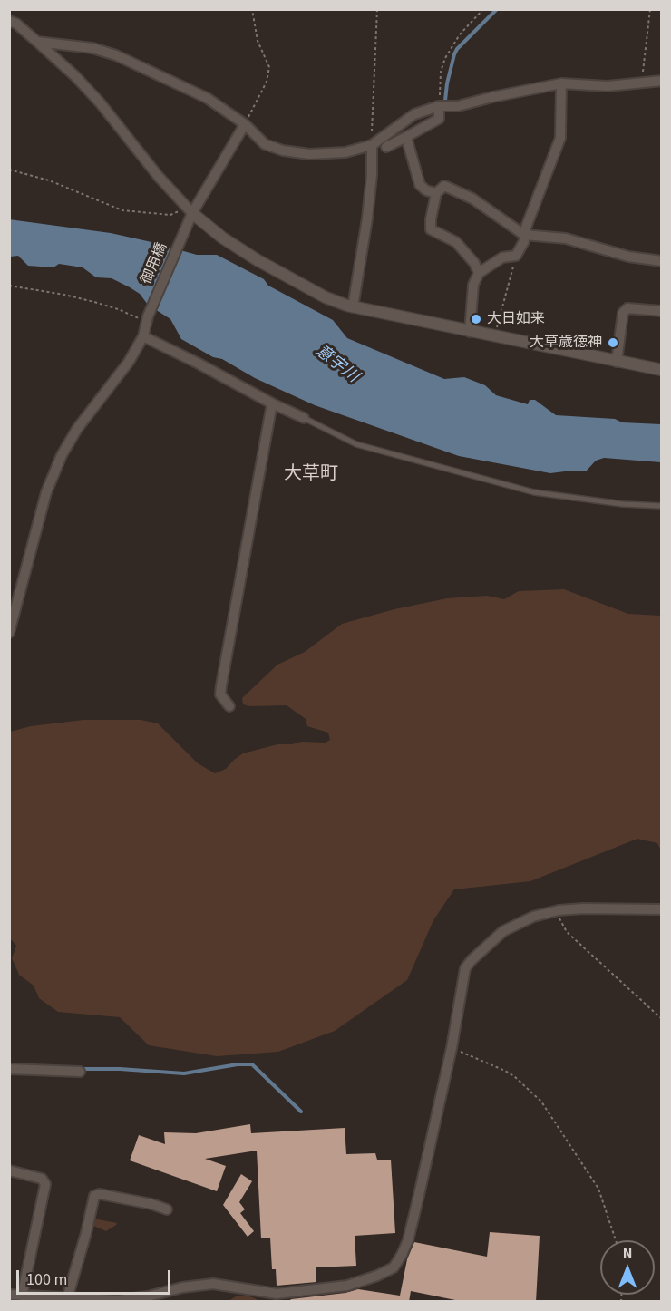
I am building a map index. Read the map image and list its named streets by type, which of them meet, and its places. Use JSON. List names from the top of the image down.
{
  "streets": {
    "street": ["御用橋"]
  },
  "districts": ["大草町"],
  "water": ["意宇川"],
  "places": ["大日如来", "大草歳徳神"],
  "scale_bar": "100 m",
  "north": "top"
}
